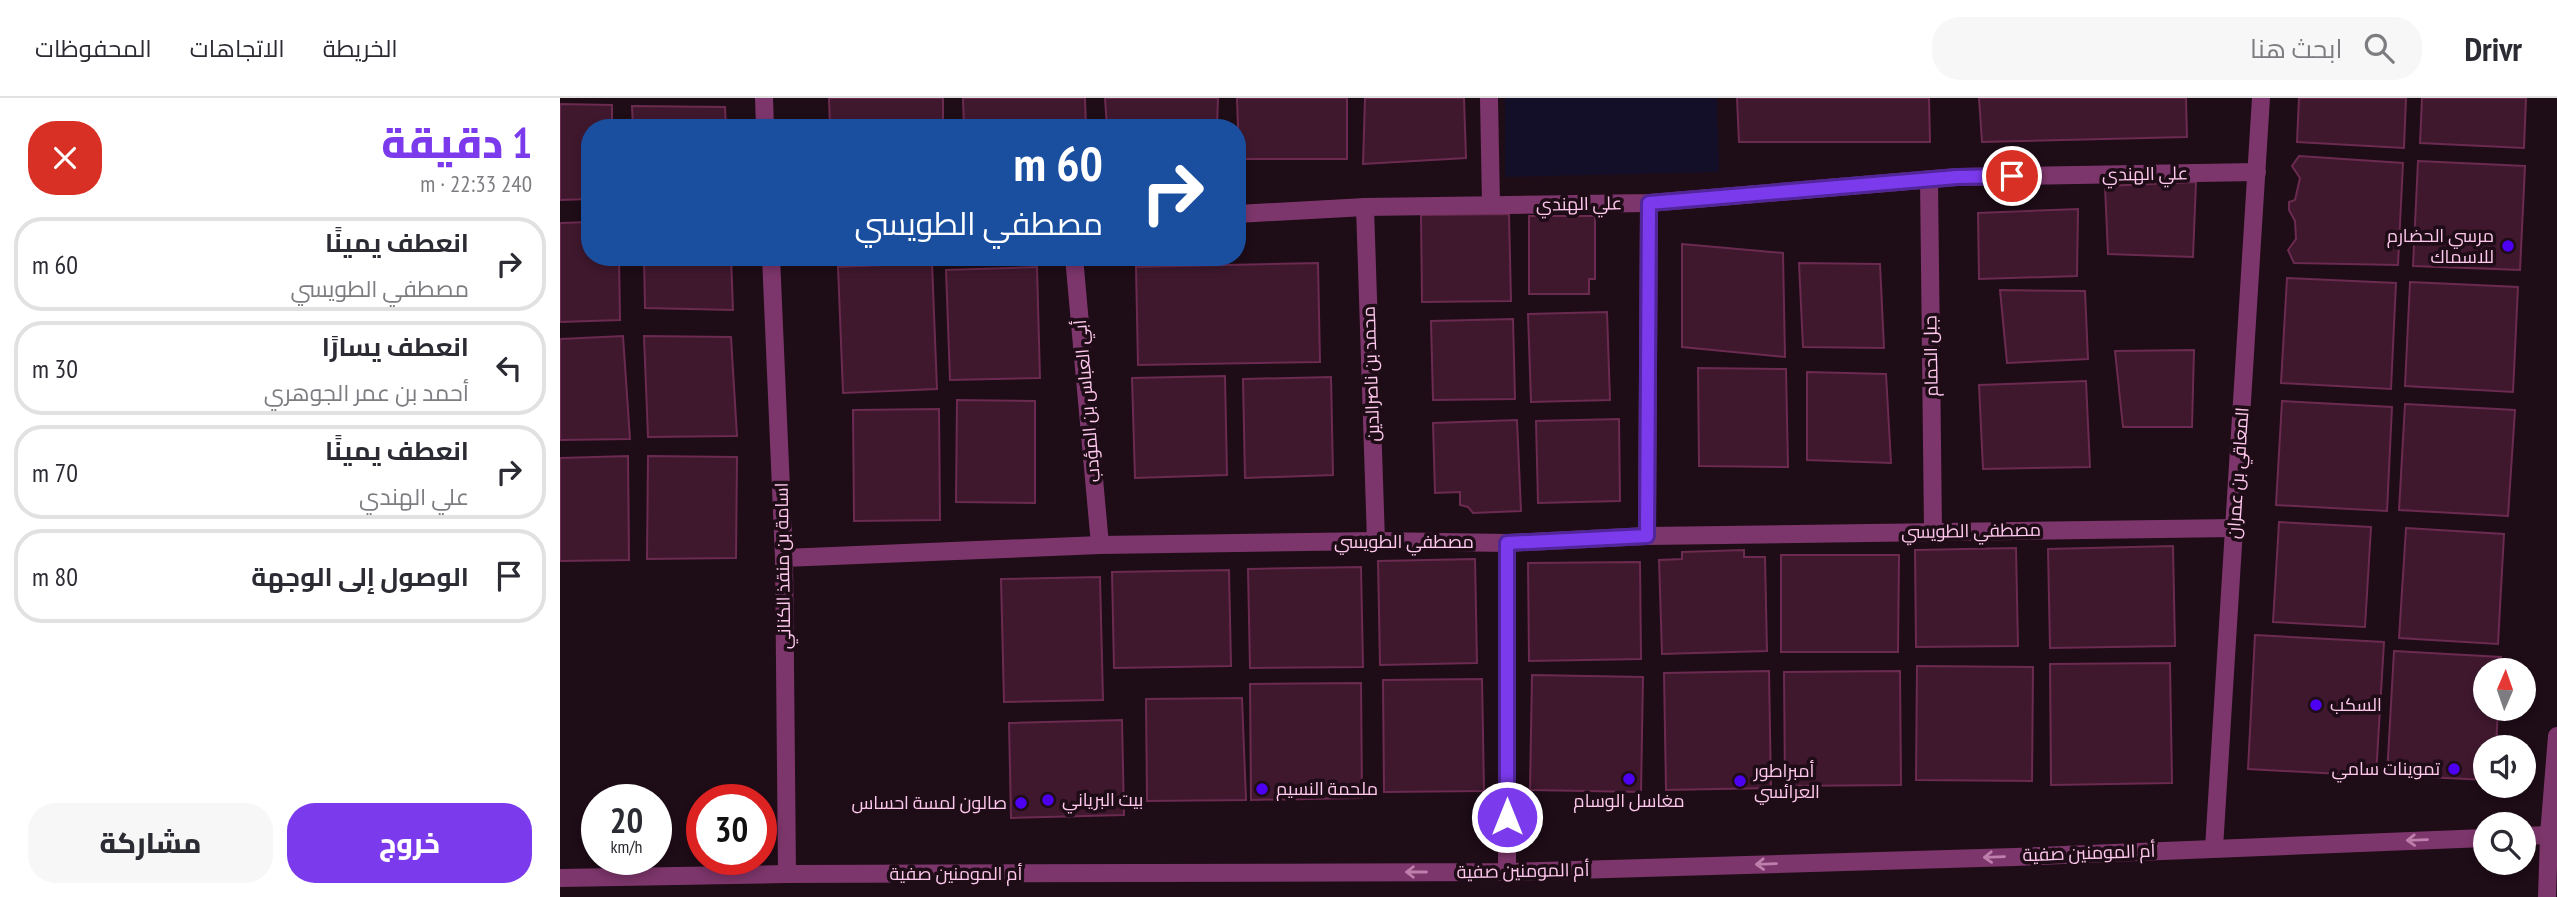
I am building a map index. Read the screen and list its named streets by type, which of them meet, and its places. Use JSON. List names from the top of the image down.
{
  "streets": {
    "street": [
      "علي الهندي",
      "جبل الحمام",
      "محمد بن ناصرالدين",
      "أبي العباس بن المؤدب",
      "المعاقي بن عمران",
      "مصطفي الطويسي",
      "اسامة بن منقذ الكناني",
      "أم المومنين صفية"
    ]
  },
  "crossings": [
    ["علي الهندي", "جبل الحمام"],
    ["علي الهندي", "محمد بن ناصرالدين"],
    ["علي الهندي", "المعاقي بن عمران"],
    ["جبل الحمام", "مصطفي الطويسي"],
    ["محمد بن ناصرالدين", "مصطفي الطويسي"],
    ["أبي العباس بن المؤدب", "مصطفي الطويسي"],
    ["المعاقي بن عمران", "مصطفي الطويسي"],
    ["المعاقي بن عمران", "أم المومنين صفية"],
    ["مصطفي الطويسي", "اسامة بن منقذ الكناني"],
    ["اسامة بن منقذ الكناني", "أم المومنين صفية"]
  ],
  "one_way": ["أم المومنين صفية"],
  "places": [
    "مرسي الحضارم للاسماك",
    "السكب",
    "تموينات سامي",
    "مغاسل الوسام",
    "أمبراطور العرائسي",
    "ملحمة النسيم",
    "بيت البرياني",
    "صالون لمسة احساس"
  ],
  "north": "top",
  "page": {
    "header": "Drivr",
    "search": "ابحث هنا",
    "nav": ["الخريطة", "الاتجاهات", "المحفوظات"],
    "heading": ["1 دقيقة", "240 m · 22:33"],
    "turn": ["60 m", "مصطفي الطويسي"],
    "list": [
      {
        "name": "انعطف يمينًا",
        "note": "مصطفي الطويسي",
        "value": "60 m"
      },
      {
        "name": "انعطف يسارًا",
        "note": "أحمد بن عمر الجوهري",
        "value": "30 m"
      },
      {
        "name": "انعطف يمينًا",
        "note": "علي الهندي",
        "value": "70 m"
      },
      {
        "name": "الوصول إلى الوجهة",
        "value": "80 m"
      }
    ],
    "speed": "20 km/h",
    "limit": "30",
    "buttons": ["خروج", "مشاركة"]
  }
}
